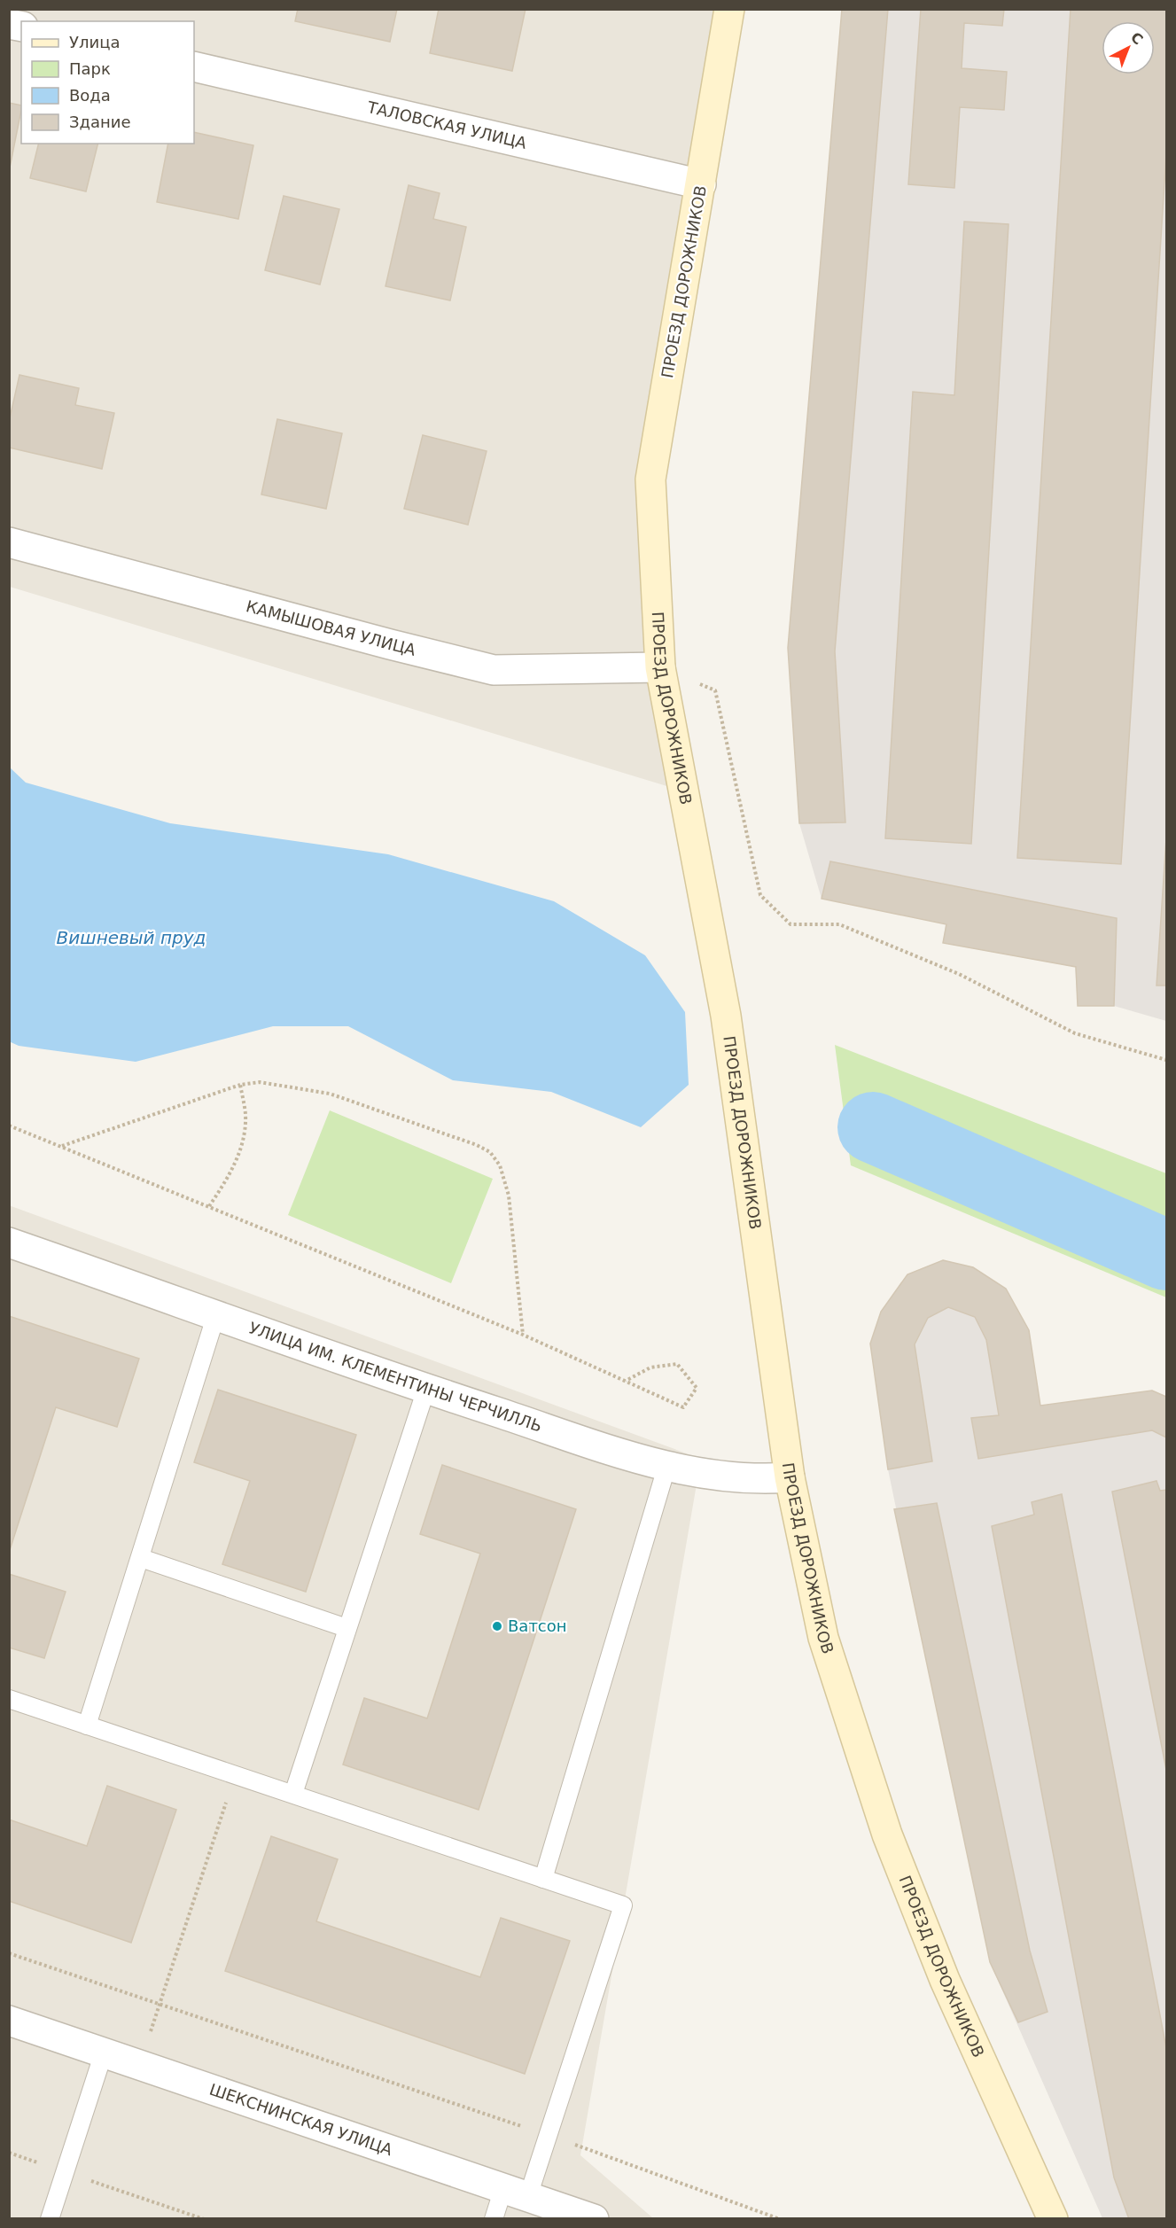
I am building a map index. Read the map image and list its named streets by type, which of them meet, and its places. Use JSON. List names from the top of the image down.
{
  "streets": {
    "main road": ["ПРОЕЗД ДОРОЖНИКОВ"],
    "street": [
      "ТАЛОВСКАЯ УЛИЦА",
      "КАМЫШОВАЯ УЛИЦА",
      "УЛИЦА ИМ. КЛЕМЕНТИНЫ ЧЕРЧИЛЛЬ",
      "ШЕКСНИНСКАЯ УЛИЦА"
    ]
  },
  "crossings": [
    ["ТАЛОВСКАЯ УЛИЦА", "ПРОЕЗД ДОРОЖНИКОВ"],
    ["ПРОЕЗД ДОРОЖНИКОВ", "КАМЫШОВАЯ УЛИЦА"],
    ["ПРОЕЗД ДОРОЖНИКОВ", "УЛИЦА ИМ. КЛЕМЕНТИНЫ ЧЕРЧИЛЛЬ"]
  ],
  "water": ["Вишневый пруд"],
  "places": ["Ватсон"],
  "legend": [
    "Улица",
    "Парк",
    "Вода",
    "Здание"
  ],
  "north": "top right"
}
